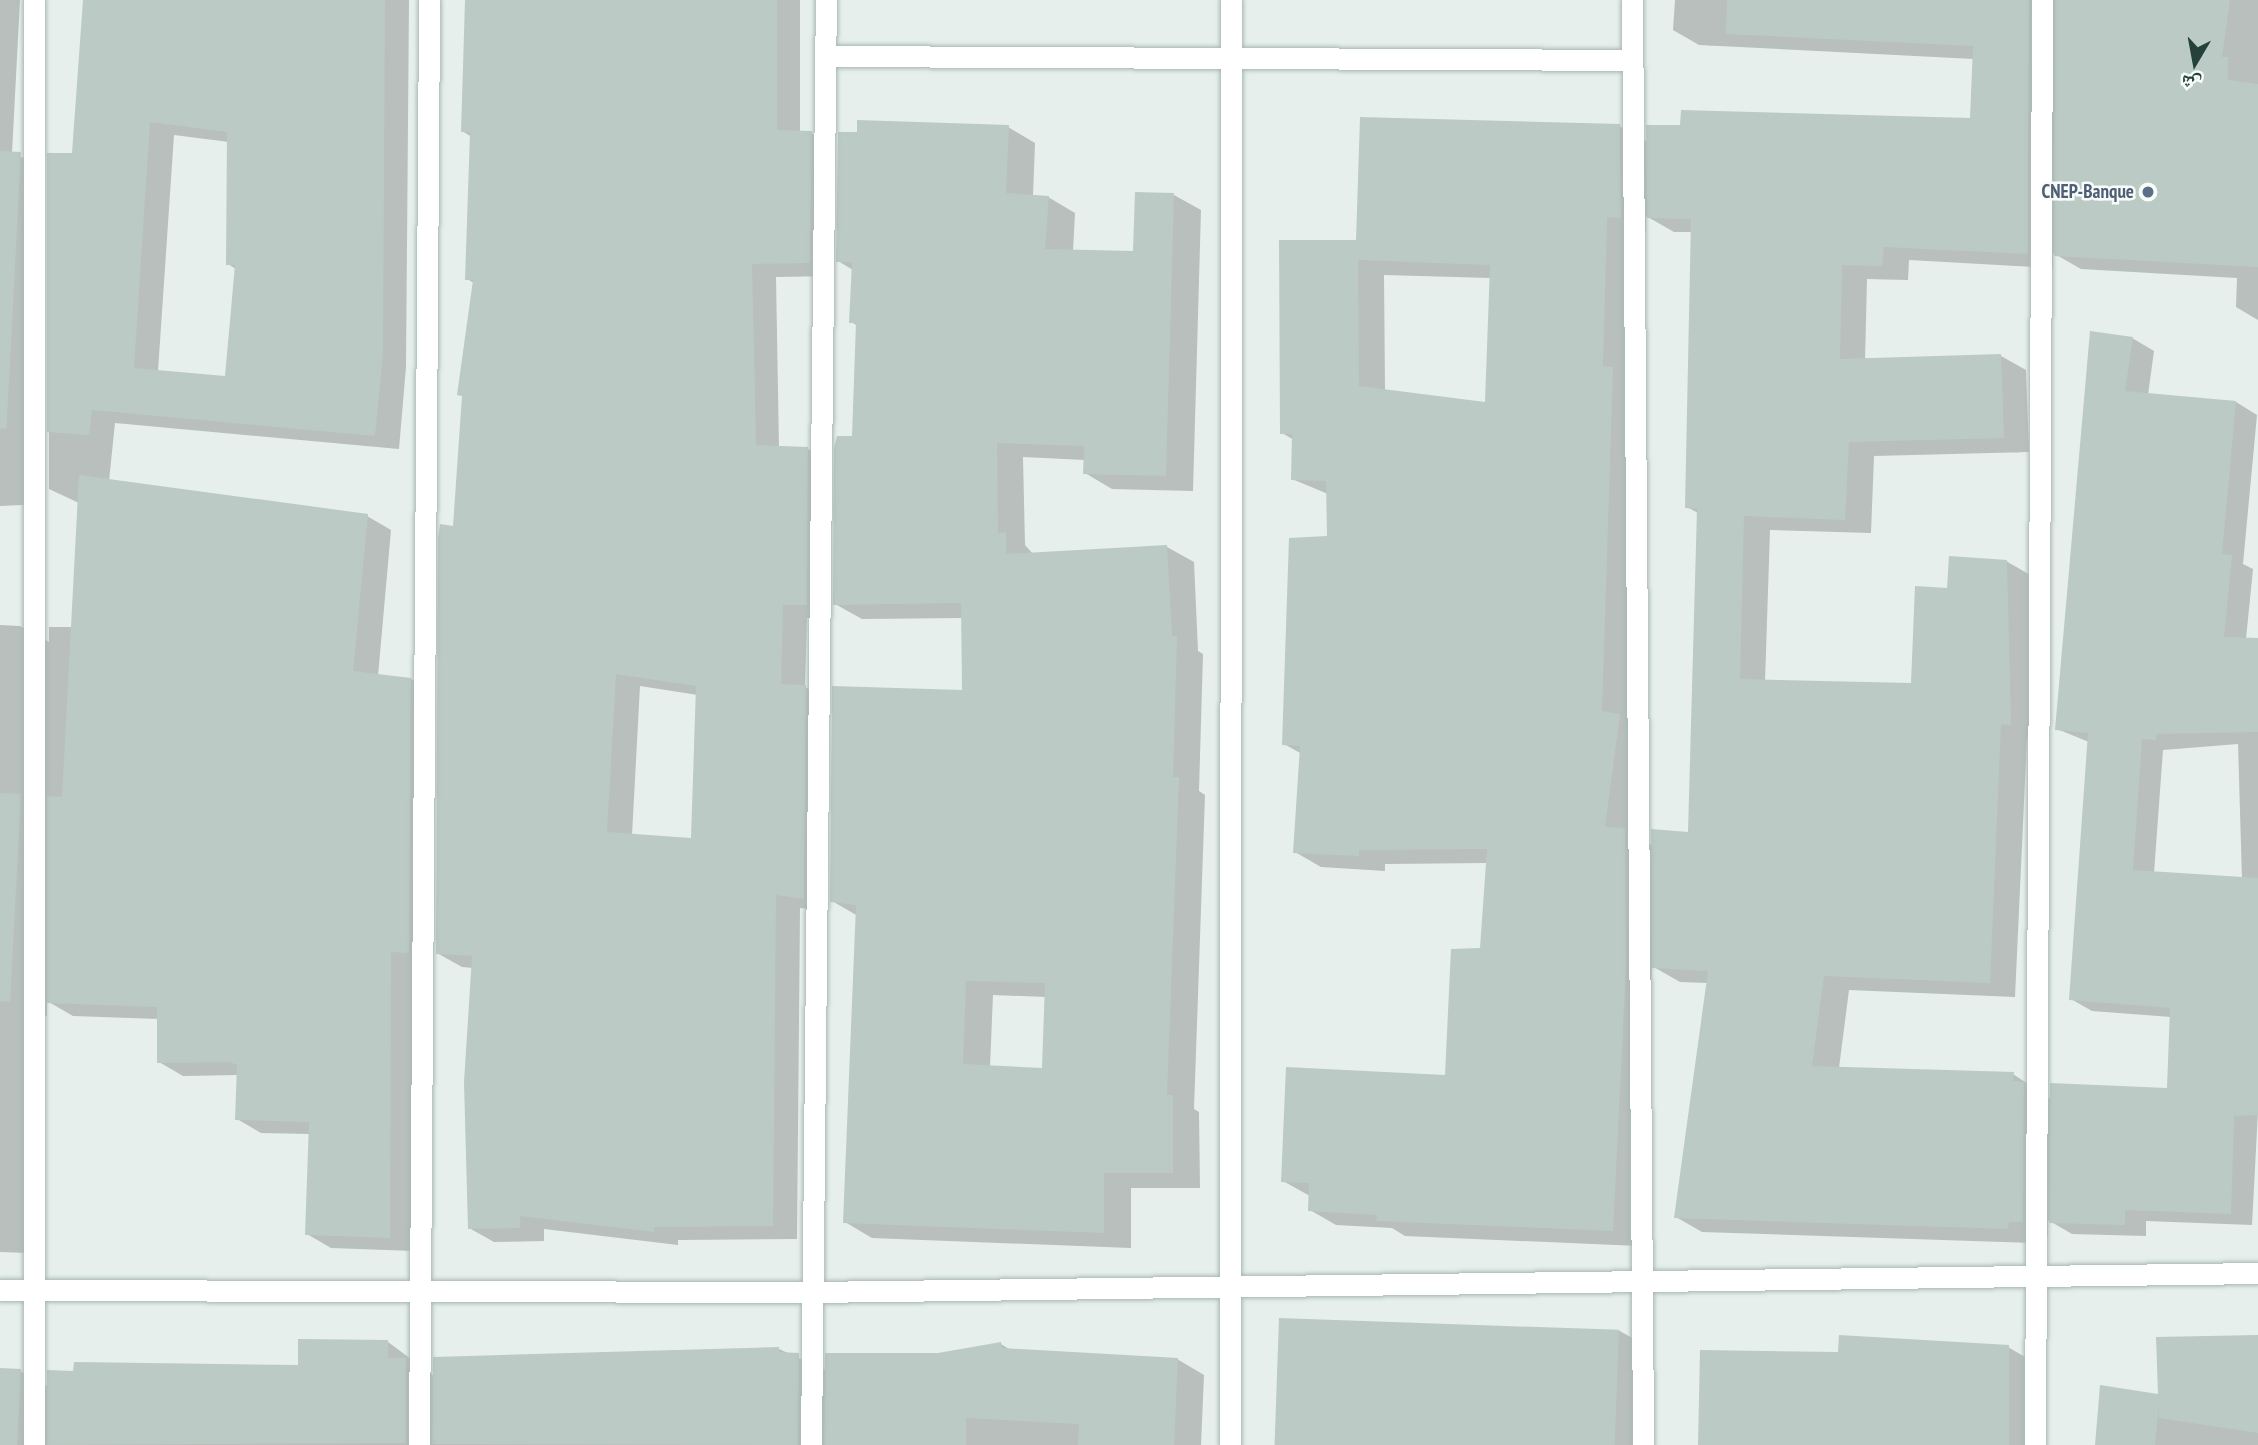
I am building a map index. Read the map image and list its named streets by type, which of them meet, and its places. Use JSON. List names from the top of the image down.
{
  "places": ["CNEP-Banque"],
  "north": "bottom"
}
